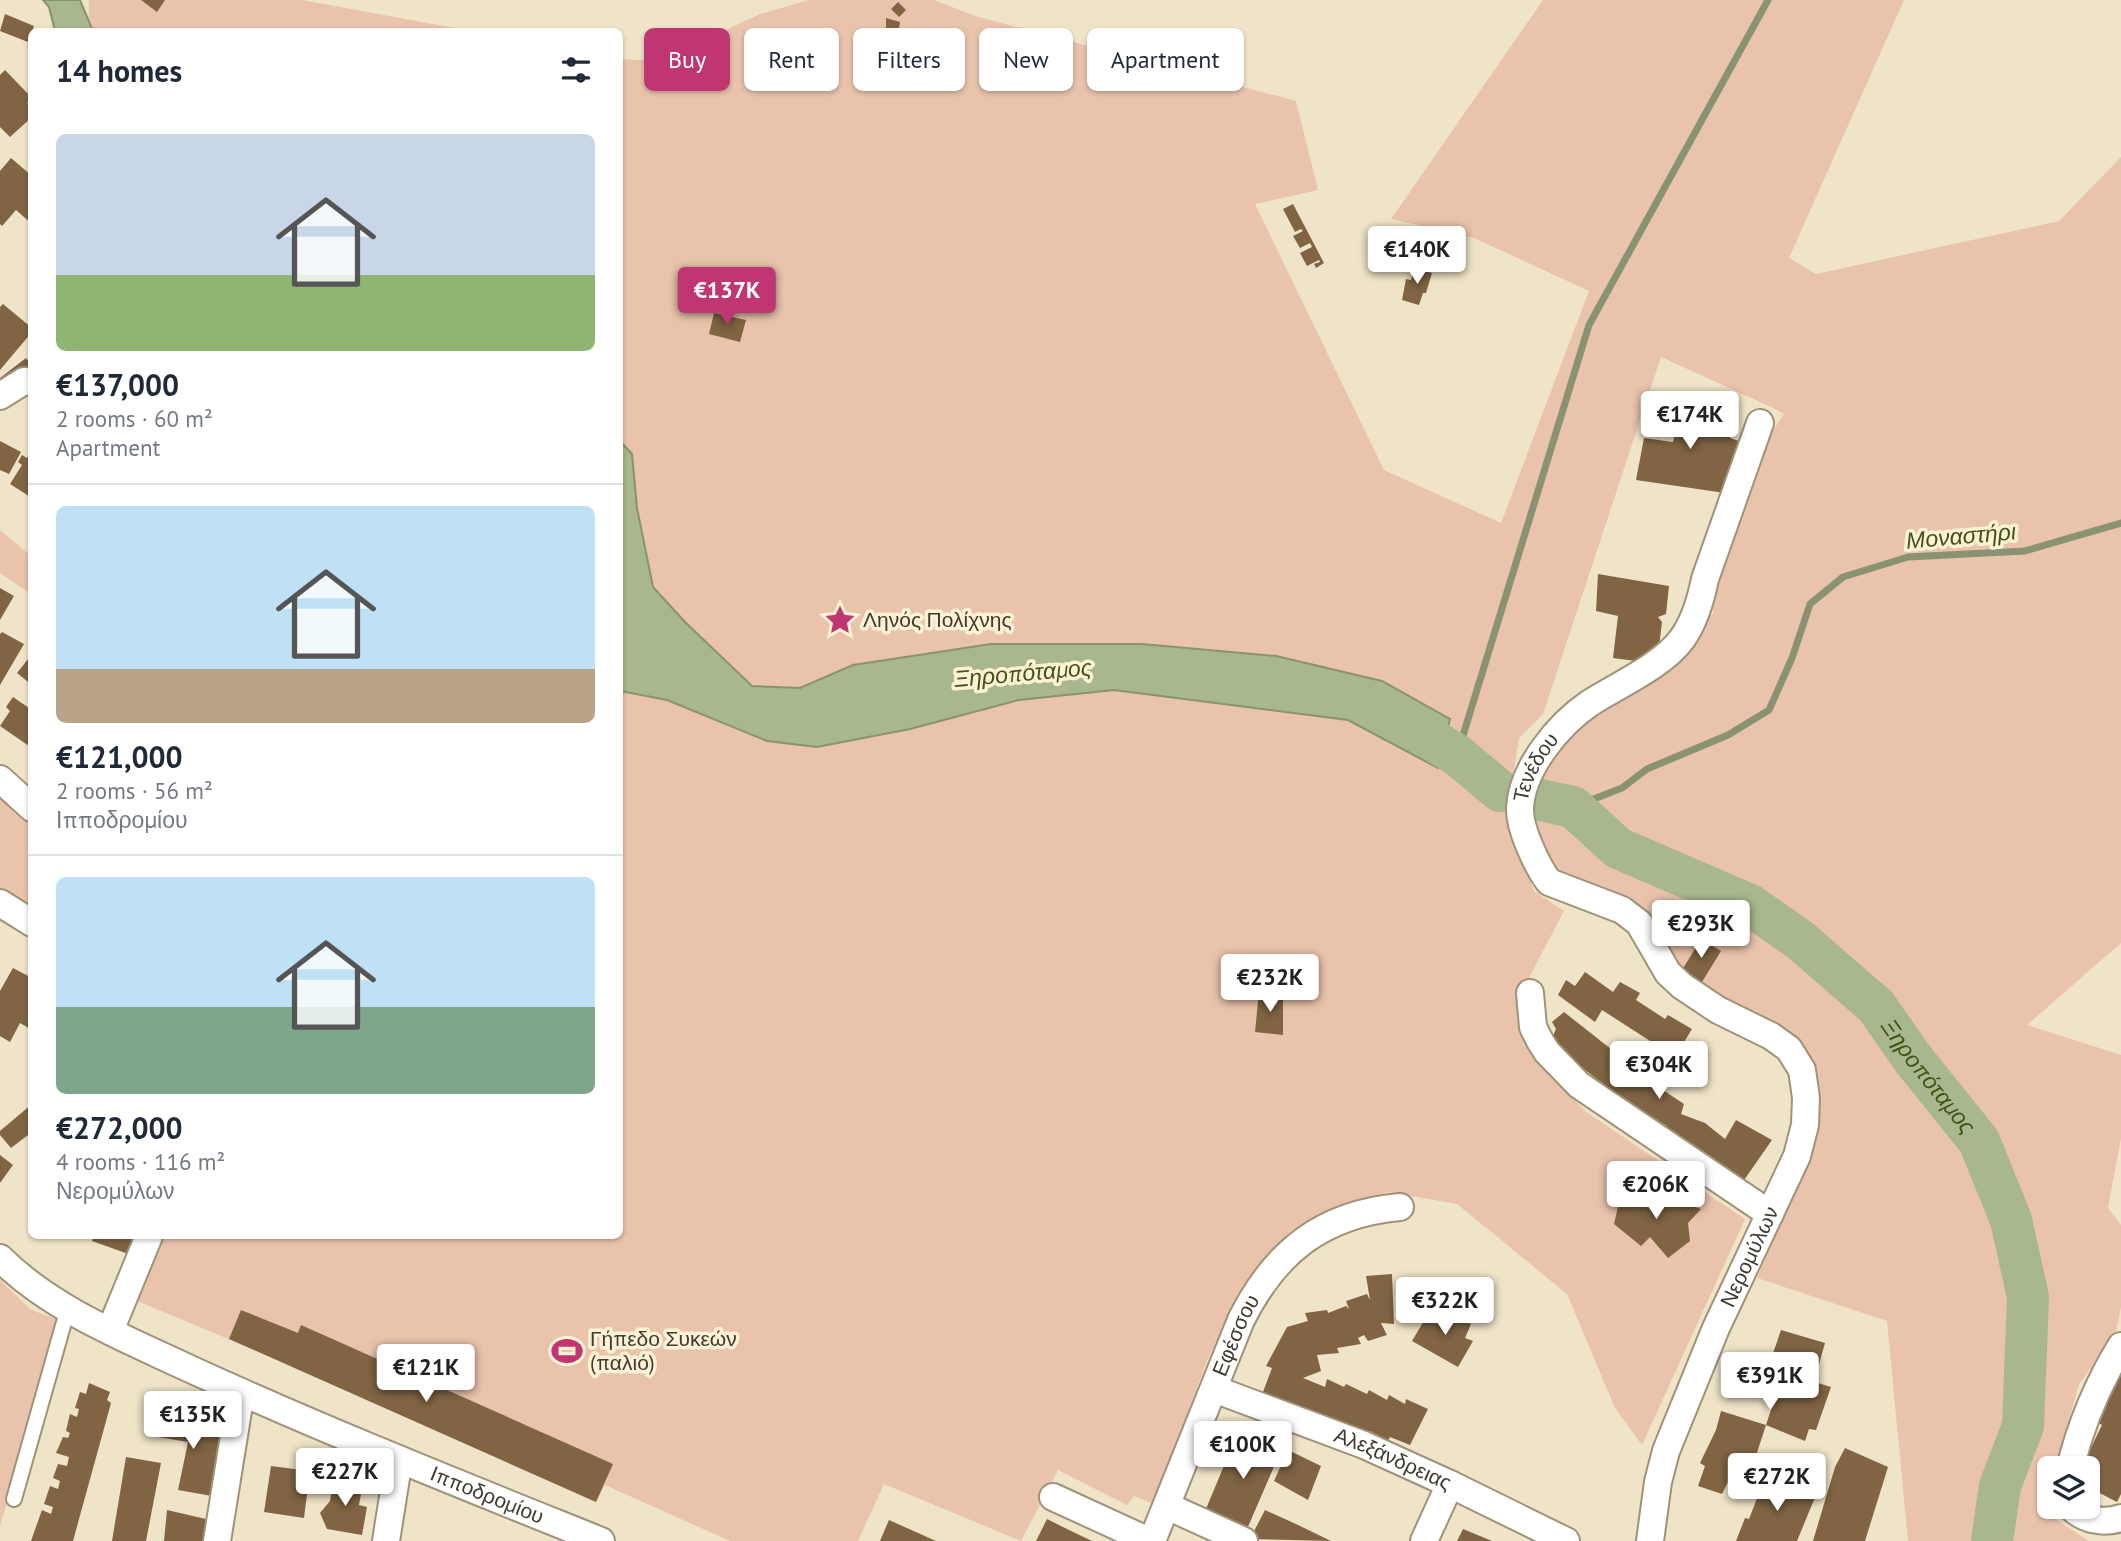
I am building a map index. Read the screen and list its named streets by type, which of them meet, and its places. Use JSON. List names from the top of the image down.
{
  "streets": {
    "street": [
      "Τενέδου",
      "Νερομύλων",
      "Εφέσσου",
      "Αλεξάνδρειας",
      "Ιπποδρομίου"
    ]
  },
  "crossings": [
    ["Τενέδου", "Νερομύλων"],
    ["Εφέσσου", "Αλεξάνδρειας"]
  ],
  "water": ["Μοναστήρι", "Ξηροπόταμος"],
  "places": {
    "place": ["Ληνός Πολίχνης"],
    "sports": ["Γήπεδο Συκεών (παλιό)"]
  },
  "page": {
    "chip": [
      "Buy",
      "Rent",
      "Filters",
      "New",
      "Apartment"
    ],
    "heading": "14 homes",
    "list": [
      {
        "name": "€137,000",
        "note": "2 rooms · 60 m² · Apartment"
      },
      {
        "name": "€121,000",
        "note": "2 rooms · 56 m² · Ιπποδρομίου"
      },
      {
        "name": "€272,000",
        "note": "4 rooms · 116 m² · Νερομύλων"
      }
    ],
    "price": [
      "€140K",
      "€137K",
      "€174K",
      "€293K",
      "€232K",
      "€304K",
      "€206K",
      "€322K",
      "€121K",
      "€391K",
      "€135K",
      "€100K",
      "€227K",
      "€272K"
    ]
  }
}
